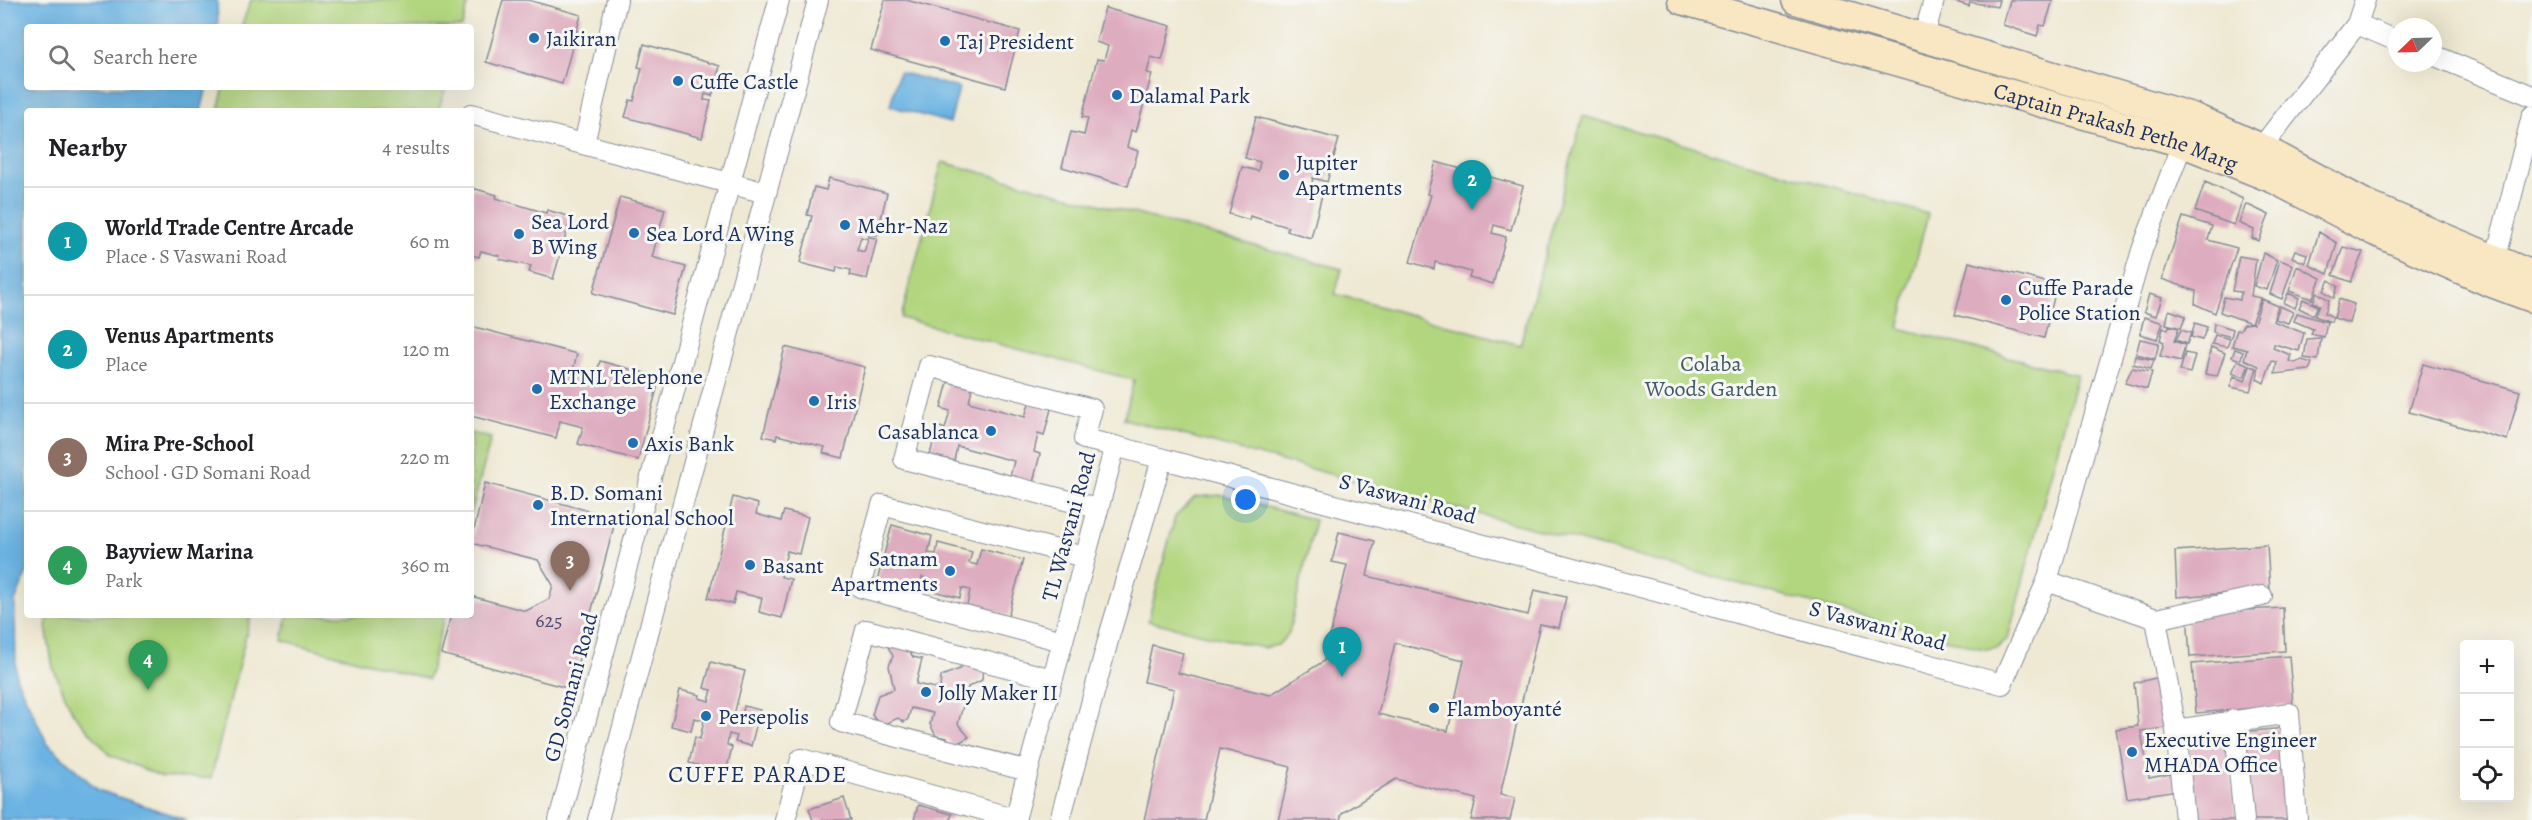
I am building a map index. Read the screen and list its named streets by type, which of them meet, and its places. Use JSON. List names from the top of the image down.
{
  "streets": {
    "main road": ["Captain Prakash Pethe Marg"],
    "street": ["S Vaswani Road", "TL Wasvani Road", "GD Somani Road"]
  },
  "crossings": [
    ["Captain Prakash Pethe Marg", "S Vaswani Road"],
    ["S Vaswani Road", "TL Wasvani Road"]
  ],
  "districts": ["CUFFE PARADE"],
  "parks": ["Colaba Woods Garden"],
  "places": [
    "Jaikiran",
    "Taj President",
    "Cuffe Castle",
    "Dalamal Park",
    "Jupiter Apartments",
    "Mehr-Naz",
    "Sea Lord A Wing",
    "Sea Lord B Wing",
    "Cuffe Parade Police Station",
    "MTNL Telephone Exchange",
    "Iris",
    "Casablanca",
    "Axis Bank",
    "B.D. Somani International School",
    "Basant",
    "Satnam Apartments",
    "Jolly Maker II",
    "Flamboyanté",
    "Persepolis",
    "Executive Engineer MHADA Office"
  ],
  "house_numbers": ["625"],
  "north": "bottom left",
  "page": {
    "search": "Search here",
    "heading": ["Nearby", "4 results"],
    "pins": [
      "2",
      "3",
      "1",
      "4"
    ],
    "list": [
      {
        "mark": "1",
        "name": "World Trade Centre Arcade",
        "note": "Place · S Vaswani Road",
        "value": "60 m"
      },
      {
        "mark": "2",
        "name": "Venus Apartments",
        "note": "Place",
        "value": "120 m"
      },
      {
        "mark": "3",
        "name": "Mira Pre-School",
        "note": "School · GD Somani Road",
        "value": "220 m"
      },
      {
        "mark": "4",
        "name": "Bayview Marina",
        "note": "Park",
        "value": "360 m"
      }
    ],
    "map_buttons": ["+", "−"]
  }
}
